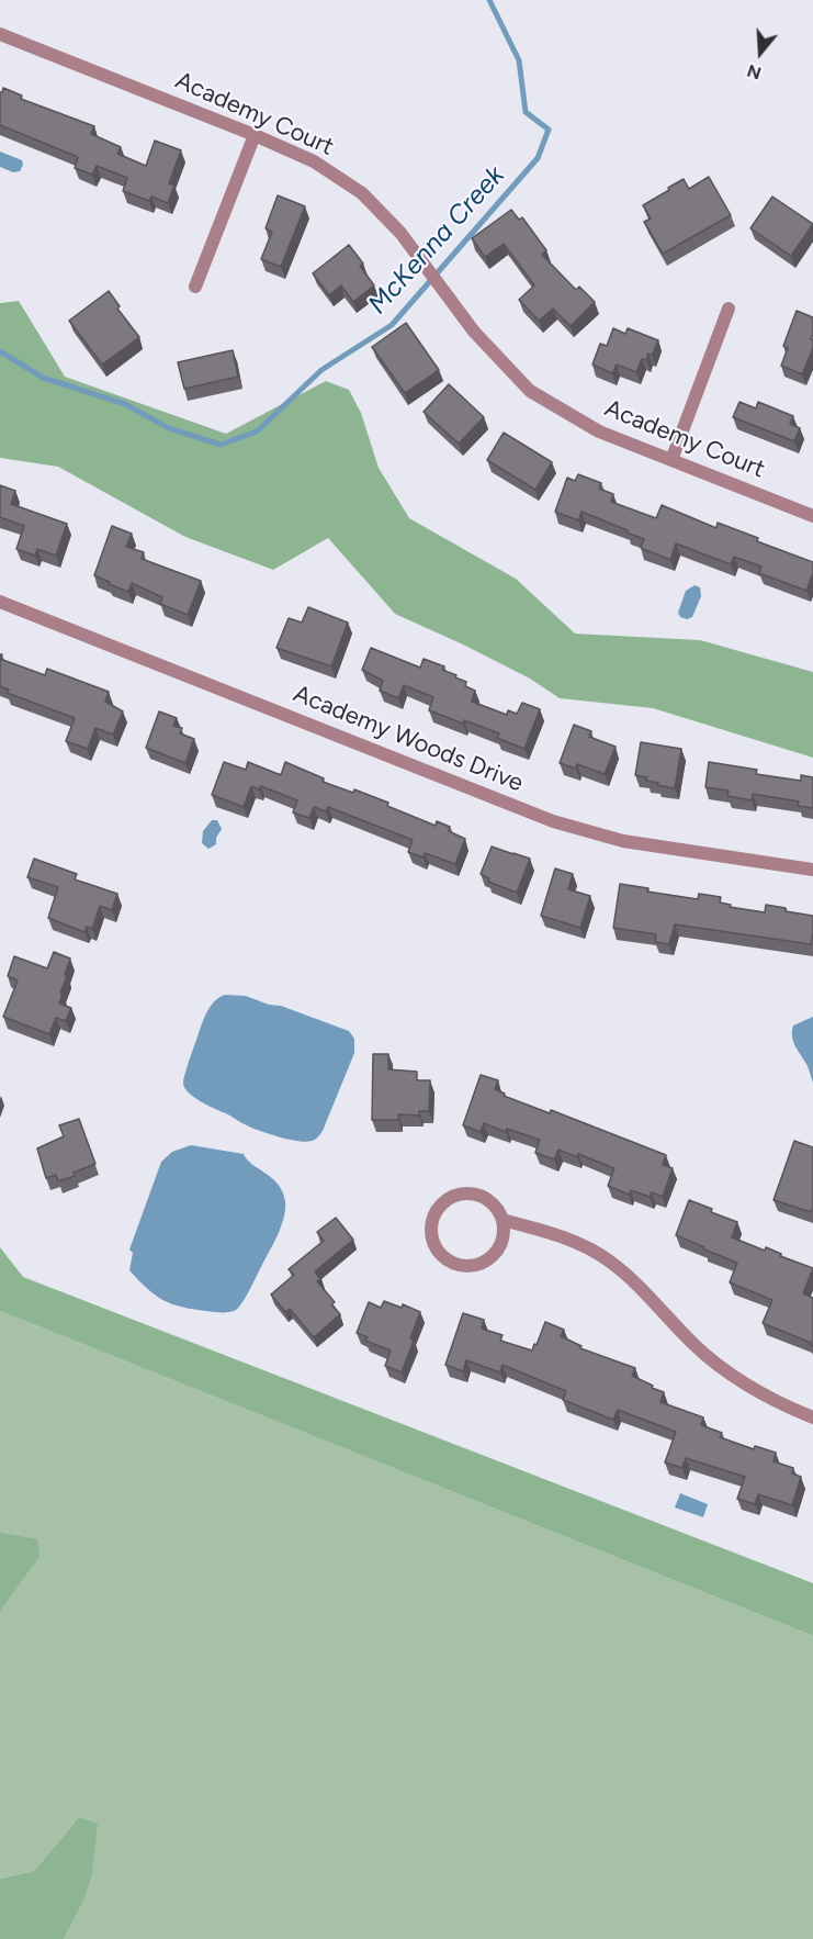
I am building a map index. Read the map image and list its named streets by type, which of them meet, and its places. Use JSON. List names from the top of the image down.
{
  "streets": {
    "street": ["Academy Court", "Academy Woods Drive"]
  },
  "water": ["McKenna Creek"],
  "north": "bottom"
}
